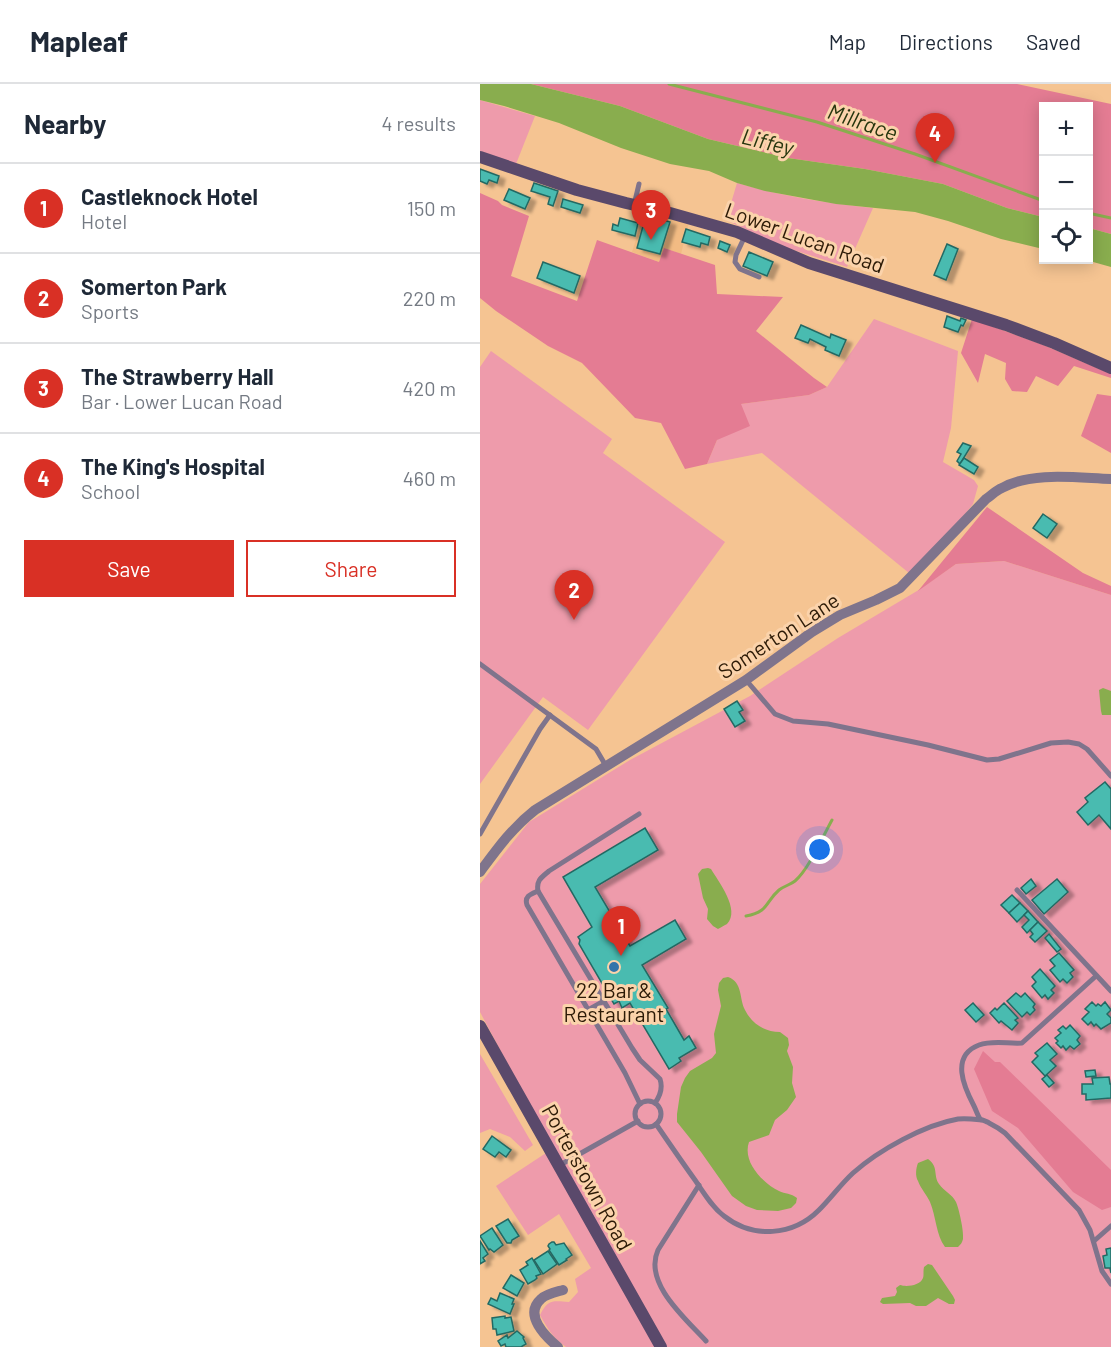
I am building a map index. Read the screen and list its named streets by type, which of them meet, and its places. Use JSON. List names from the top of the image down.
{
  "streets": {
    "street": ["Lower Lucan Road", "Somerton Lane", "Porterstown Road"]
  },
  "water": ["Millrace", "Liffey"],
  "places": ["22 Bar & Restaurant"],
  "page": {
    "header": "Mapleaf",
    "nav": ["Map", "Directions", "Saved"],
    "heading": ["Nearby", "4 results"],
    "map_buttons": ["+", "−"],
    "pins": [
      "4",
      "3",
      "2",
      "1"
    ],
    "list": [
      {
        "mark": "1",
        "name": "Castleknock Hotel",
        "note": "Hotel",
        "value": "150 m"
      },
      {
        "mark": "2",
        "name": "Somerton Park",
        "note": "Sports",
        "value": "220 m"
      },
      {
        "mark": "3",
        "name": "The Strawberry Hall",
        "note": "Bar · Lower Lucan Road",
        "value": "420 m"
      },
      {
        "mark": "4",
        "name": "The King's Hospital",
        "note": "School",
        "value": "460 m"
      }
    ],
    "buttons": ["Save", "Share"]
  }
}
